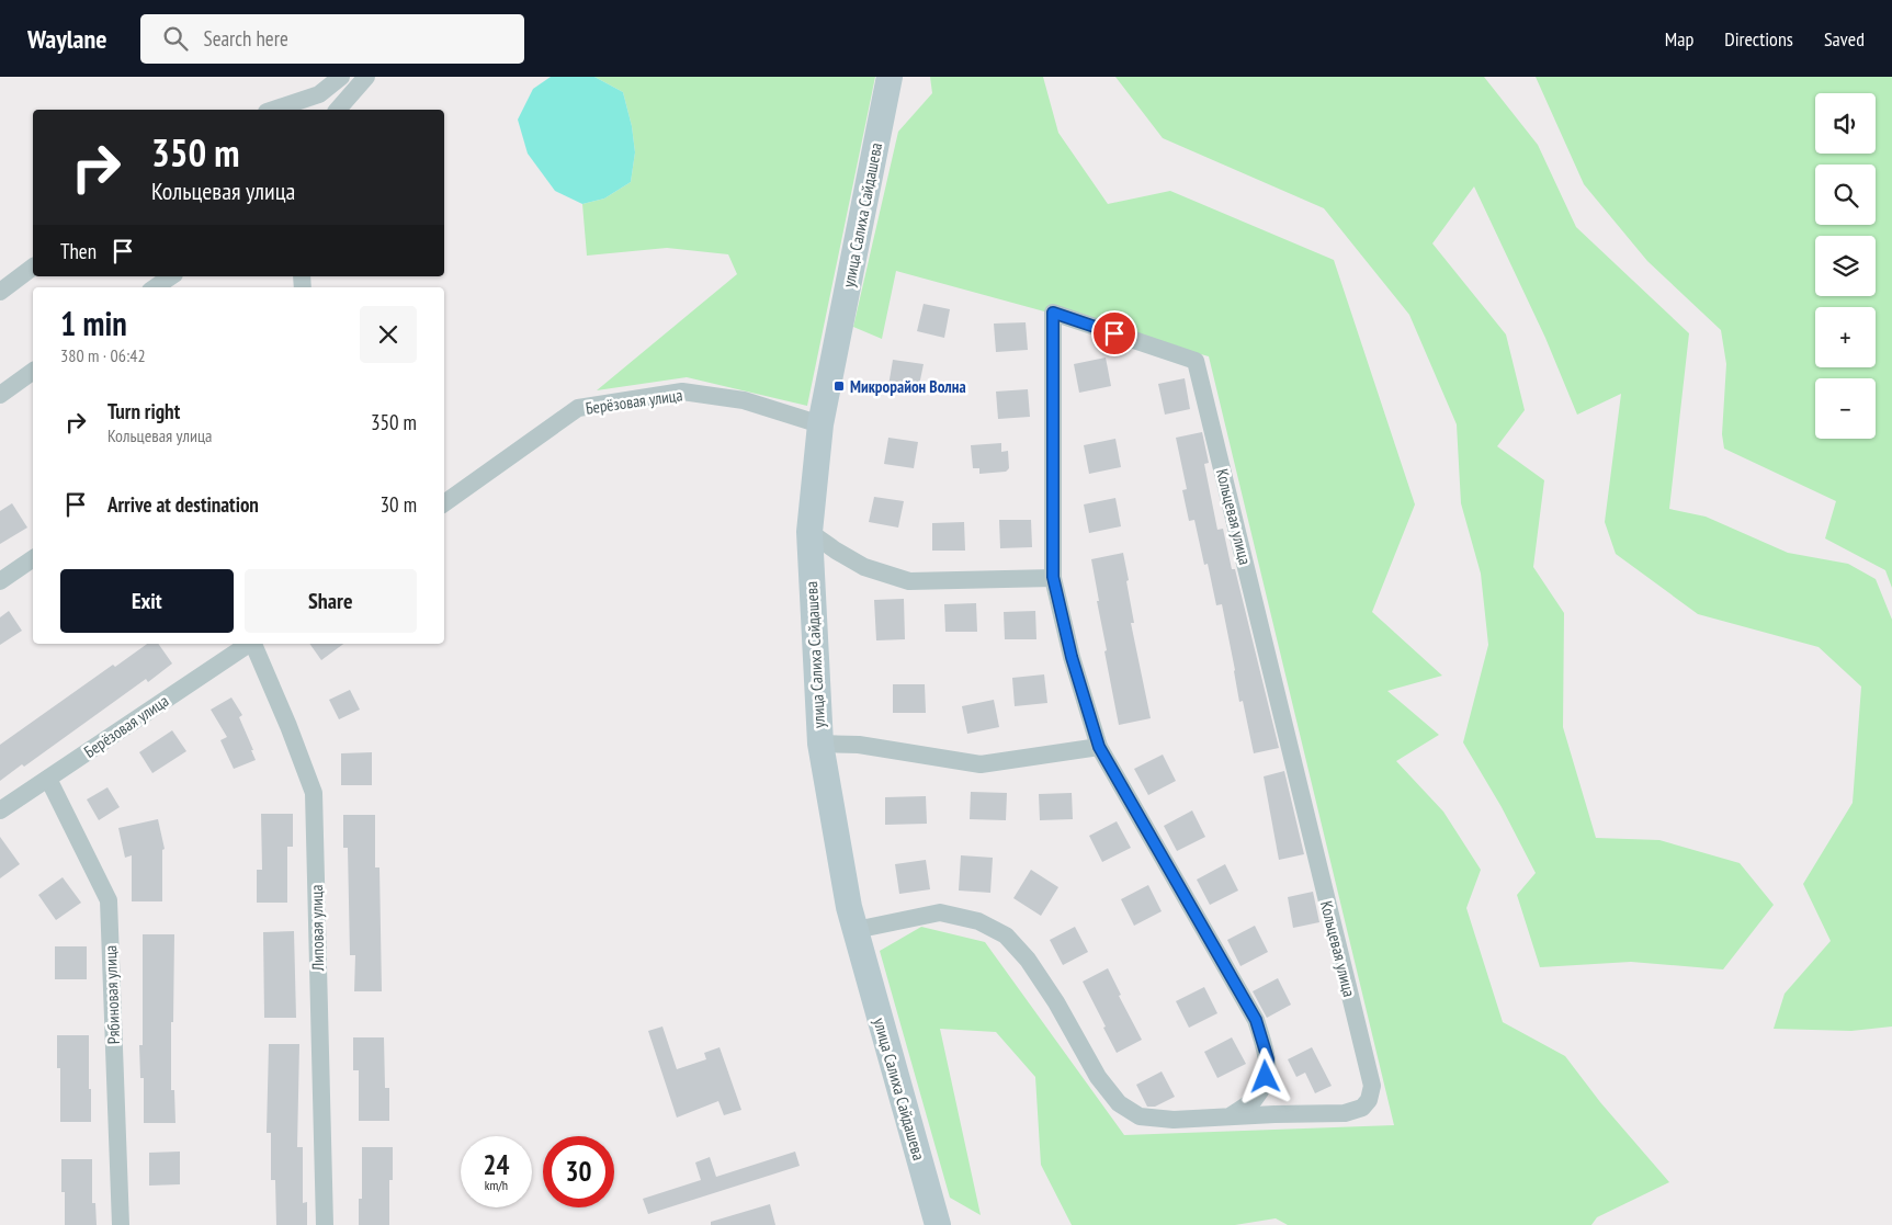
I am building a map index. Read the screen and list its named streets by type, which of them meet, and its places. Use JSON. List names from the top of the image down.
{
  "streets": {
    "street": [
      "улица Салиха Сайдашева",
      "Берёзовая улица",
      "Кольцевая улица",
      "Липовая улица",
      "Рябиновая улица"
    ]
  },
  "crossings": [
    ["улица Салиха Сайдашева", "Берёзовая улица"],
    ["улица Салиха Сайдашева", "Кольцевая улица"],
    ["Берёзовая улица", "Рябиновая улица"]
  ],
  "places": {
    "transit": ["Микрорайон Волна"]
  },
  "page": {
    "header": "Waylane",
    "search": "Search here",
    "nav": ["Map", "Directions", "Saved"],
    "map_buttons": ["+", "−"],
    "turn": ["350 m", "Кольцевая улица"],
    "then": "Then",
    "heading": ["1 min", "380 m · 06:42"],
    "list": [
      {
        "name": "Turn right",
        "note": "Кольцевая улица",
        "value": "350 m"
      },
      {
        "name": "Arrive at destination",
        "value": "30 m"
      }
    ],
    "buttons": ["Exit", "Share"],
    "speed": "24 km/h",
    "limit": "30"
  }
}
